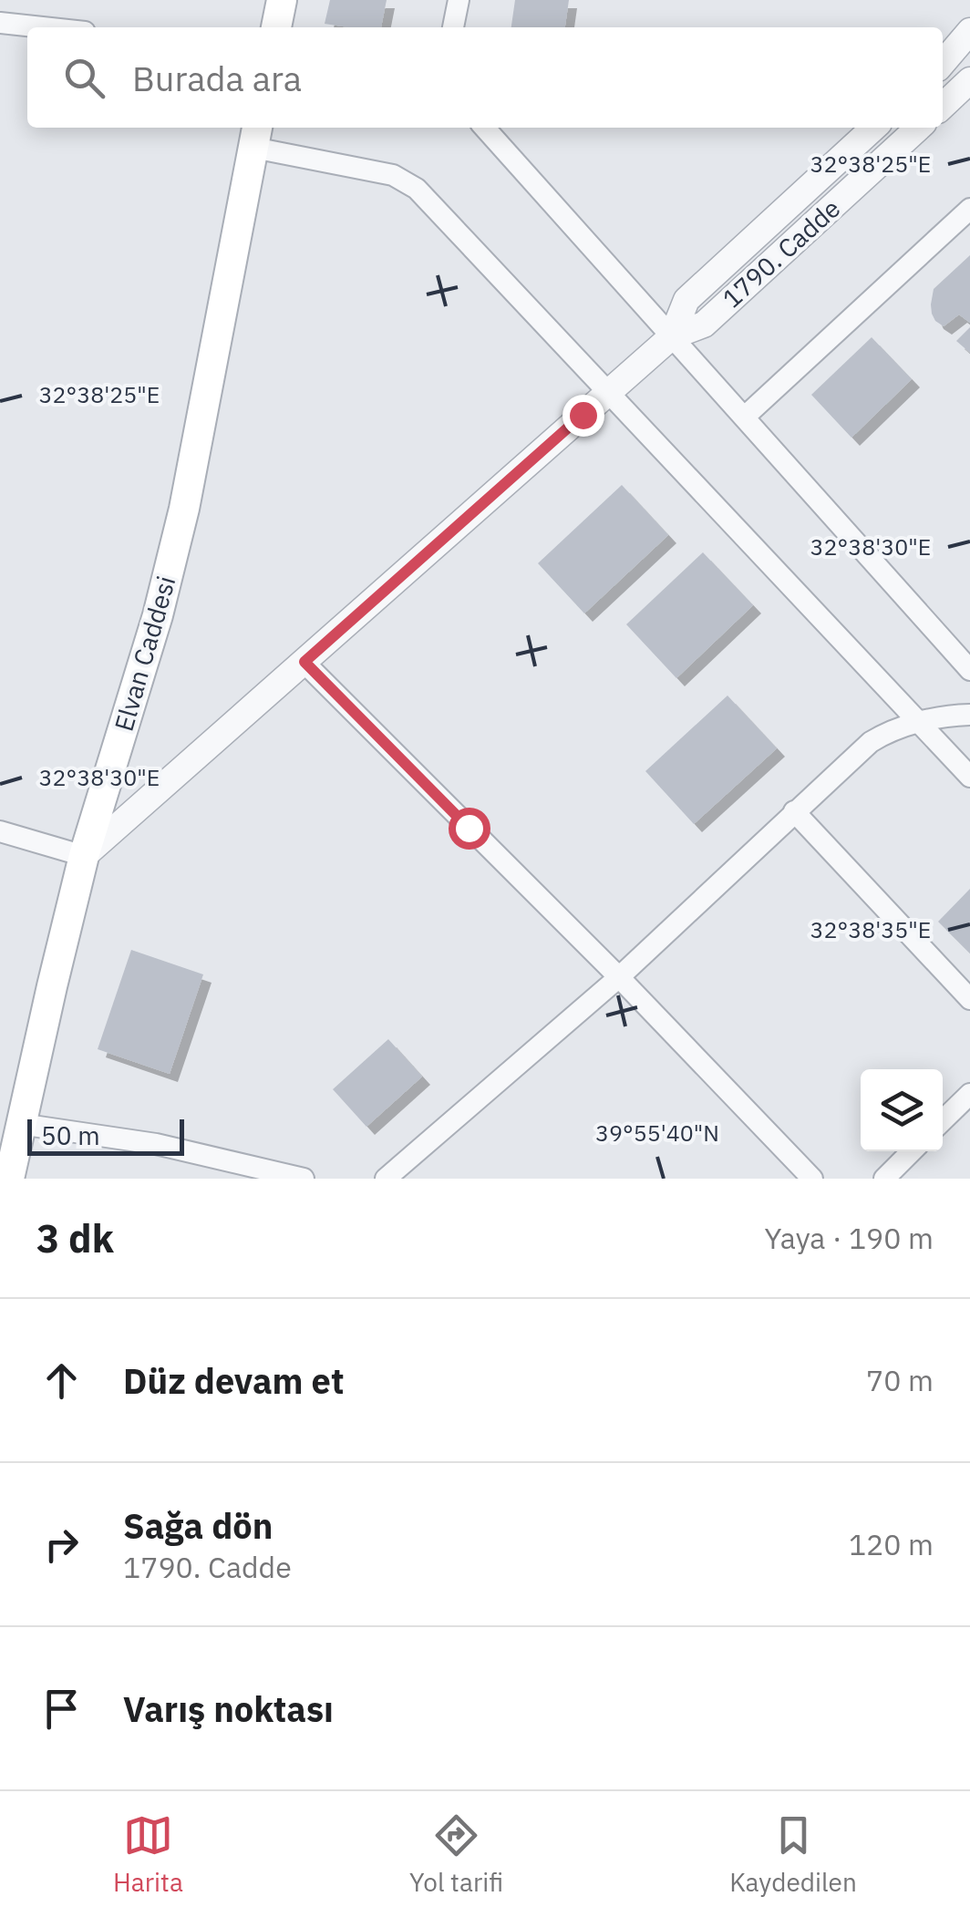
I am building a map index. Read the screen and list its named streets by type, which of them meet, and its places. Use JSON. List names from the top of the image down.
{
  "streets": {
    "main road": ["Elvan Caddesi"],
    "street": ["1790. Cadde"]
  },
  "crossings": [
    ["1790. Cadde", "Elvan Caddesi"]
  ],
  "scale_bar": "50 m",
  "page": {
    "search": "Burada ara",
    "scale": "50 m",
    "heading": ["3 dk", "Yaya · 190 m"],
    "list": [
      ["Düz devam et", "70 m"],
      ["Sağa dön", "1790. Cadde", "120 m"],
      "Varış noktası"
    ],
    "nav": ["Harita", "Yol tarifi", "Kaydedilen"]
  },
  "coordinates": [
    "32°38'25\"E",
    "32°38'30\"E",
    "32°38'35\"E",
    "39°55'40\"N"
  ]
}
